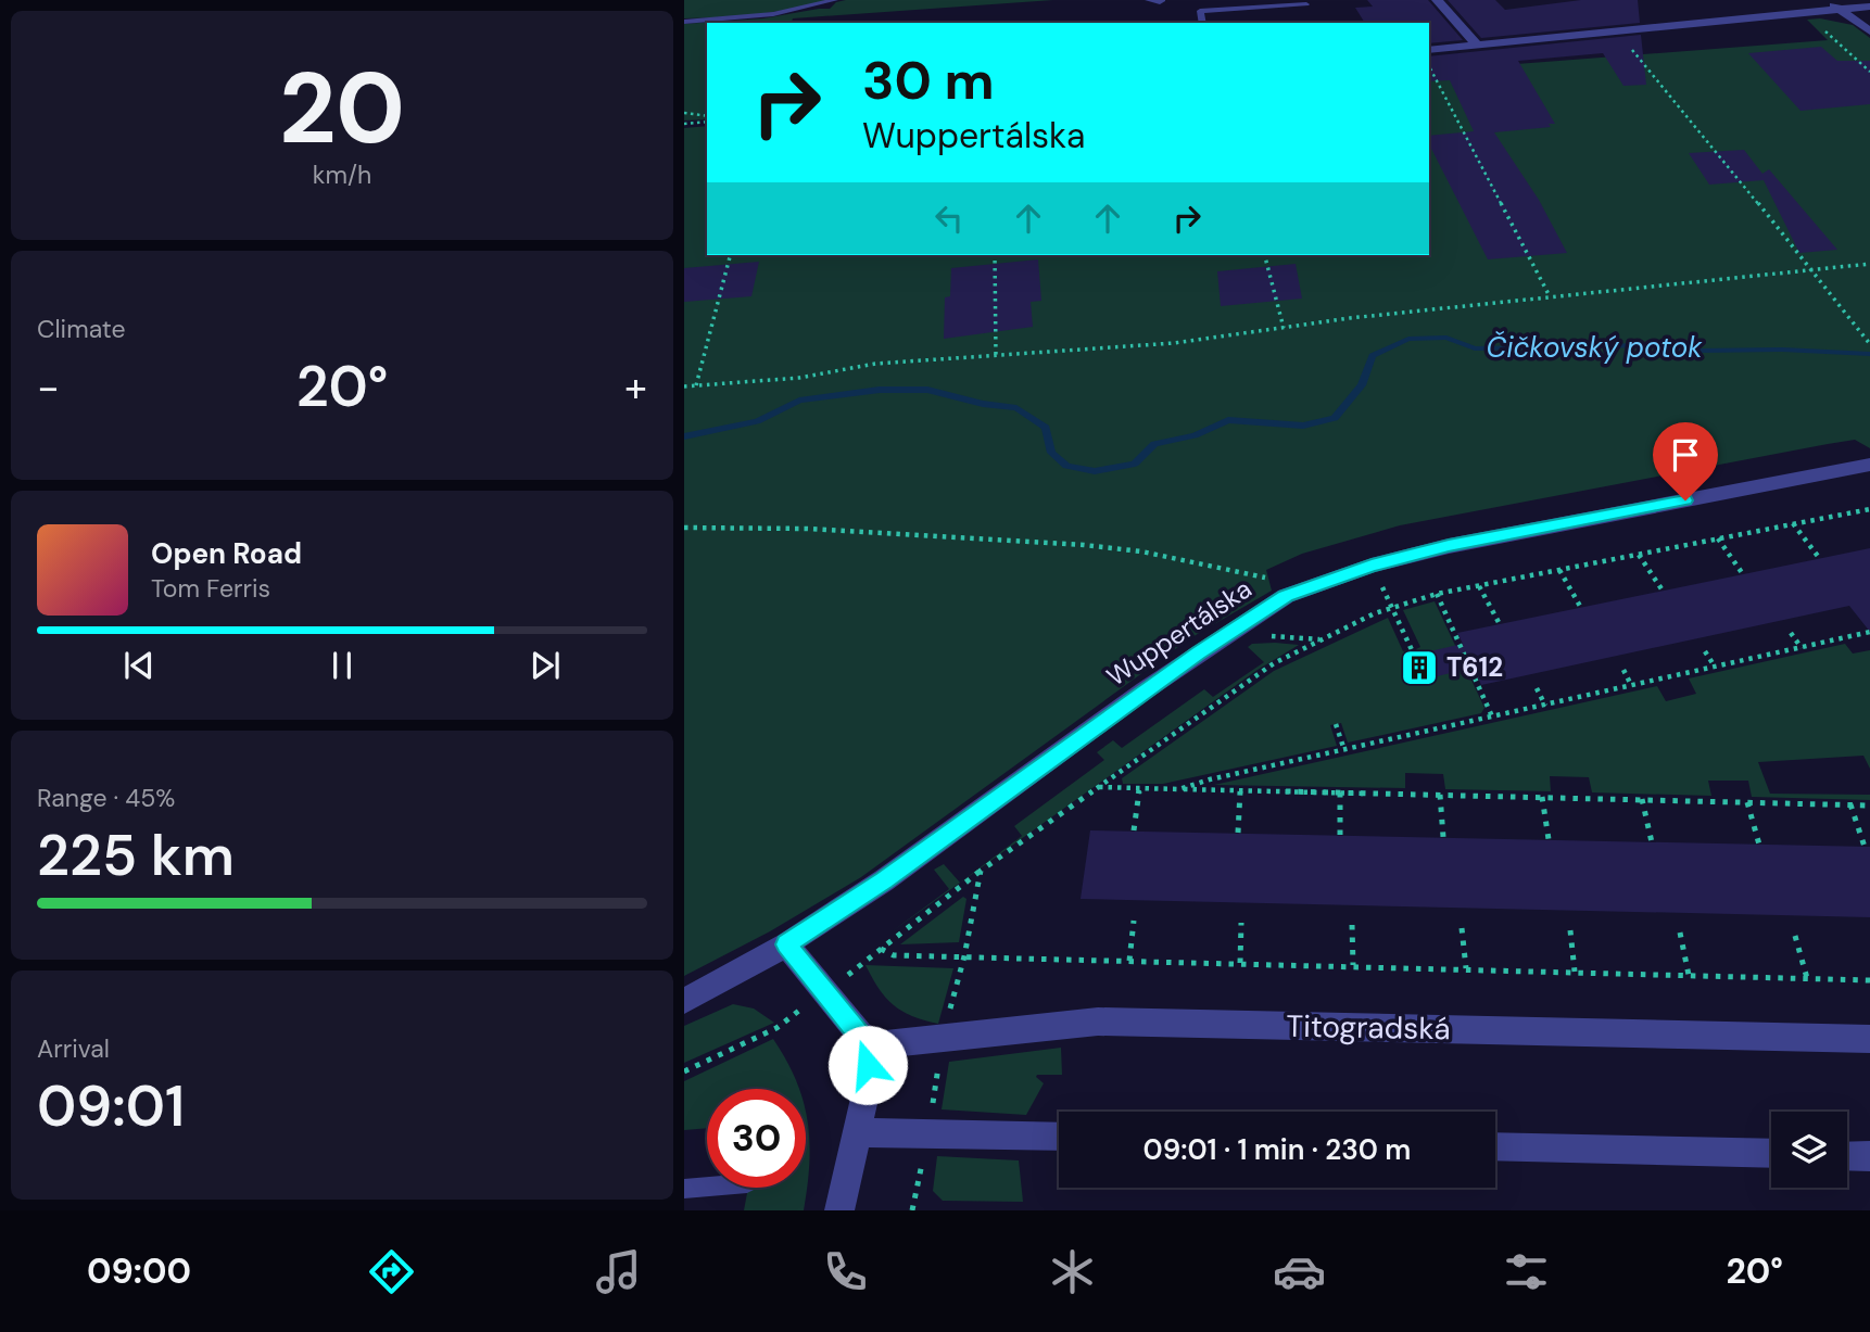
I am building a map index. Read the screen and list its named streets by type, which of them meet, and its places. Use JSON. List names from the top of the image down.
{
  "streets": {
    "street": ["Wuppertálska", "Titogradská"]
  },
  "water": ["Čičkovský potok"],
  "places": {
    "building": ["T612"]
  },
  "page": {
    "tile": [
      ["20", "km/h"],
      "Climate",
      ["Range · 45%", "225 km"],
      ["Arrival", "09:01"]
    ],
    "turn": ["30 m", "Wuppertálska"],
    "heat": ["−", "20°", "+"],
    "song": ["Open Road", "Tom Ferris"],
    "limit": "30",
    "trip": "09:01 · 1 min · 230 m",
    "tabs": ["09:00", "20°"]
  }
}
